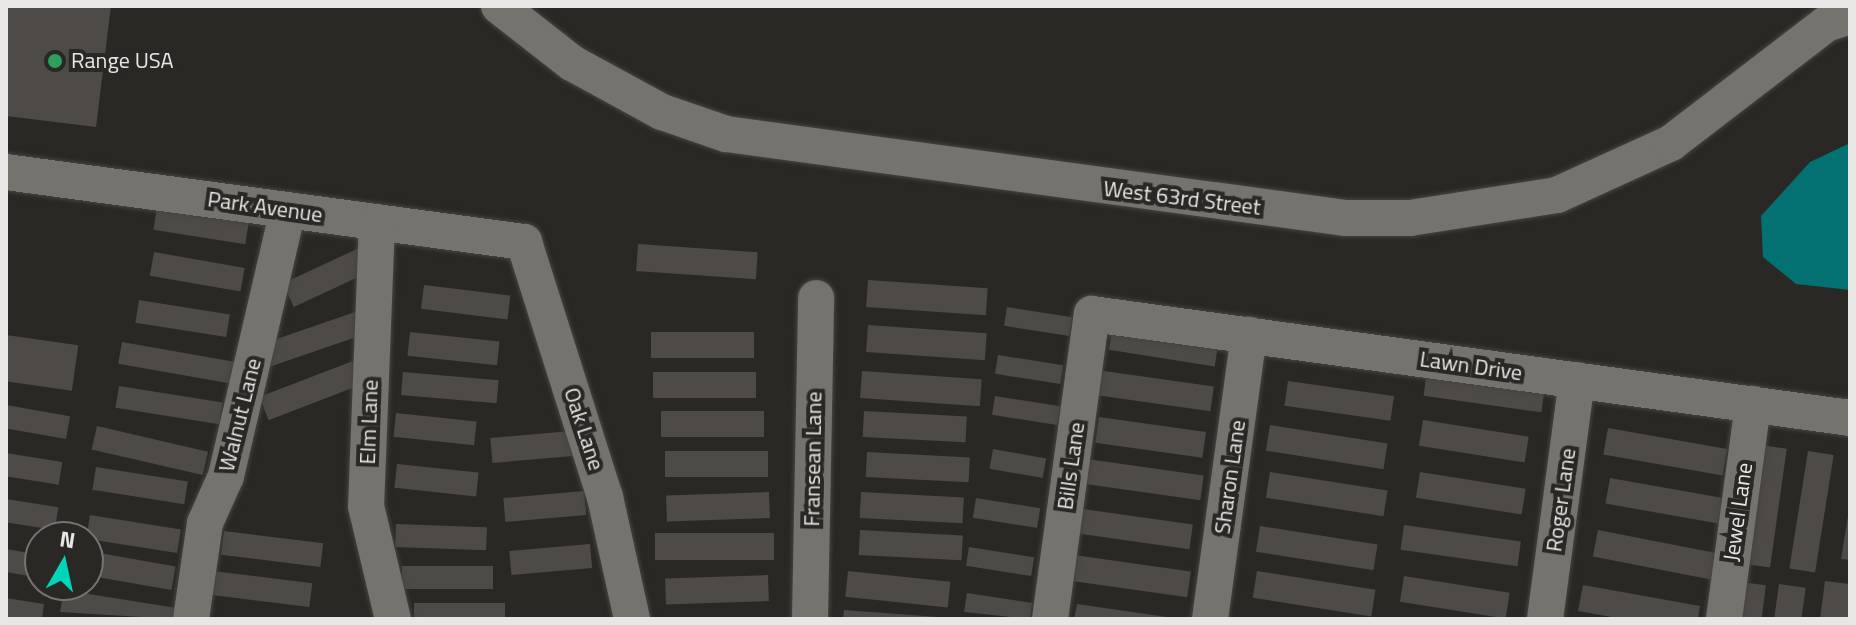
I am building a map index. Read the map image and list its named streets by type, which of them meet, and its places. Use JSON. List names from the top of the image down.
{
  "streets": {
    "street": [
      "West 63rd Street",
      "Park Avenue",
      "Lawn Drive",
      "Walnut Lane",
      "Elm Lane",
      "Oak Lane",
      "Fransean Lane",
      "Bills Lane",
      "Sharon Lane",
      "Roger Lane",
      "Jewel Lane"
    ]
  },
  "crossings": [
    ["Park Avenue", "Walnut Lane"],
    ["Park Avenue", "Elm Lane"],
    ["Park Avenue", "Oak Lane"],
    ["Lawn Drive", "Bills Lane"],
    ["Lawn Drive", "Sharon Lane"],
    ["Lawn Drive", "Roger Lane"],
    ["Lawn Drive", "Jewel Lane"]
  ],
  "places": ["Range USA"],
  "north": "top"
}
